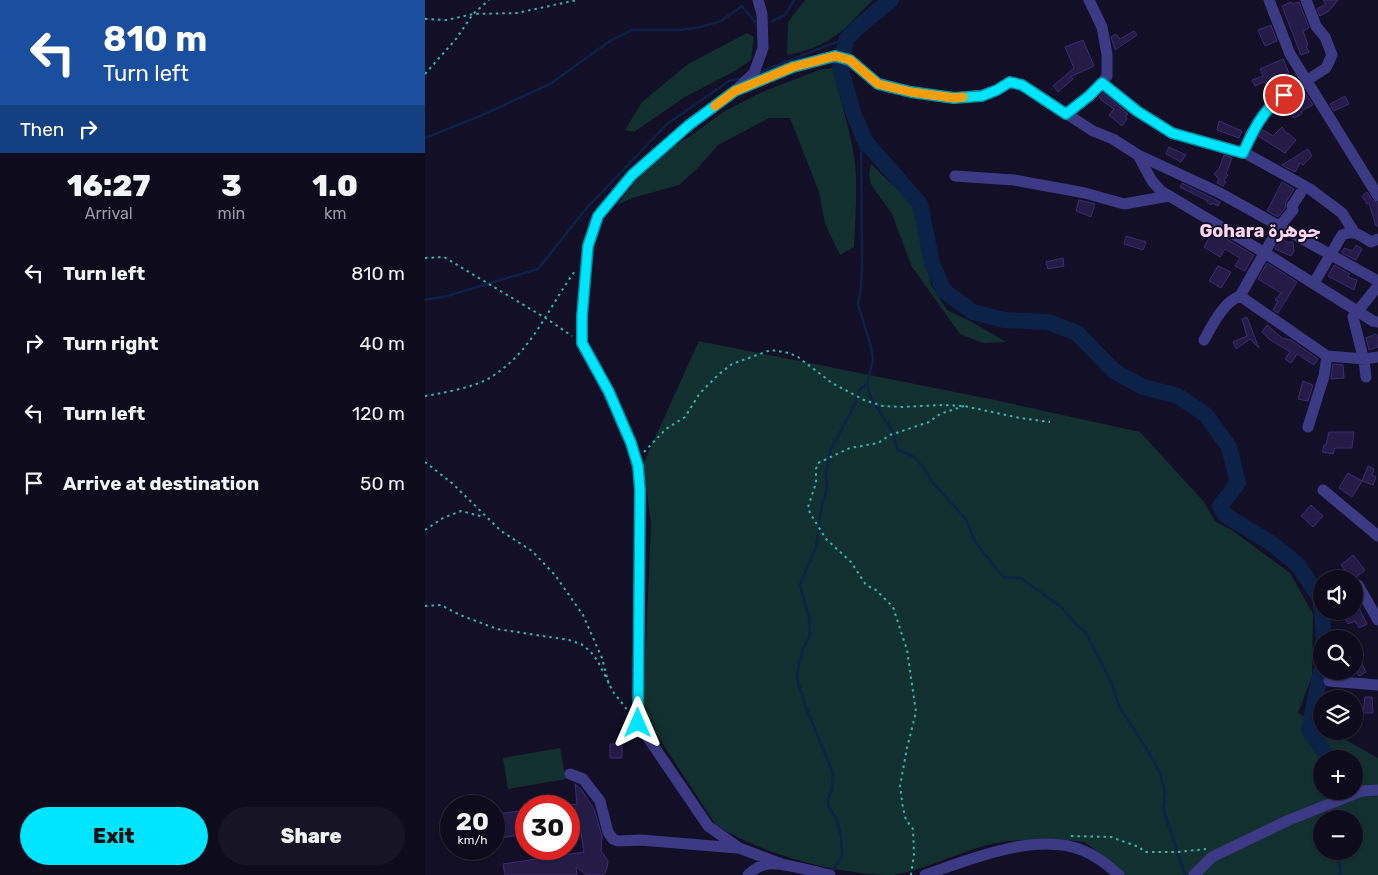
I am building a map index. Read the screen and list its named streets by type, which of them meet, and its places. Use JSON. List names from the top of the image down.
{
  "districts": ["Gohara جوهرة"],
  "page": {
    "turn": ["810 m", "Turn left"],
    "then": "Then",
    "eta": [
      "16:27",
      "Arrival",
      "3",
      "min",
      "1.0",
      "km"
    ],
    "list": [
      {
        "name": "Turn left",
        "value": "810 m"
      },
      {
        "name": "Turn right",
        "value": "40 m"
      },
      {
        "name": "Turn left",
        "value": "120 m"
      },
      {
        "name": "Arrive at destination",
        "value": "50 m"
      }
    ],
    "map_buttons": ["+", "−"],
    "speed": "20 km/h",
    "limit": "30",
    "buttons": ["Exit", "Share"]
  }
}
